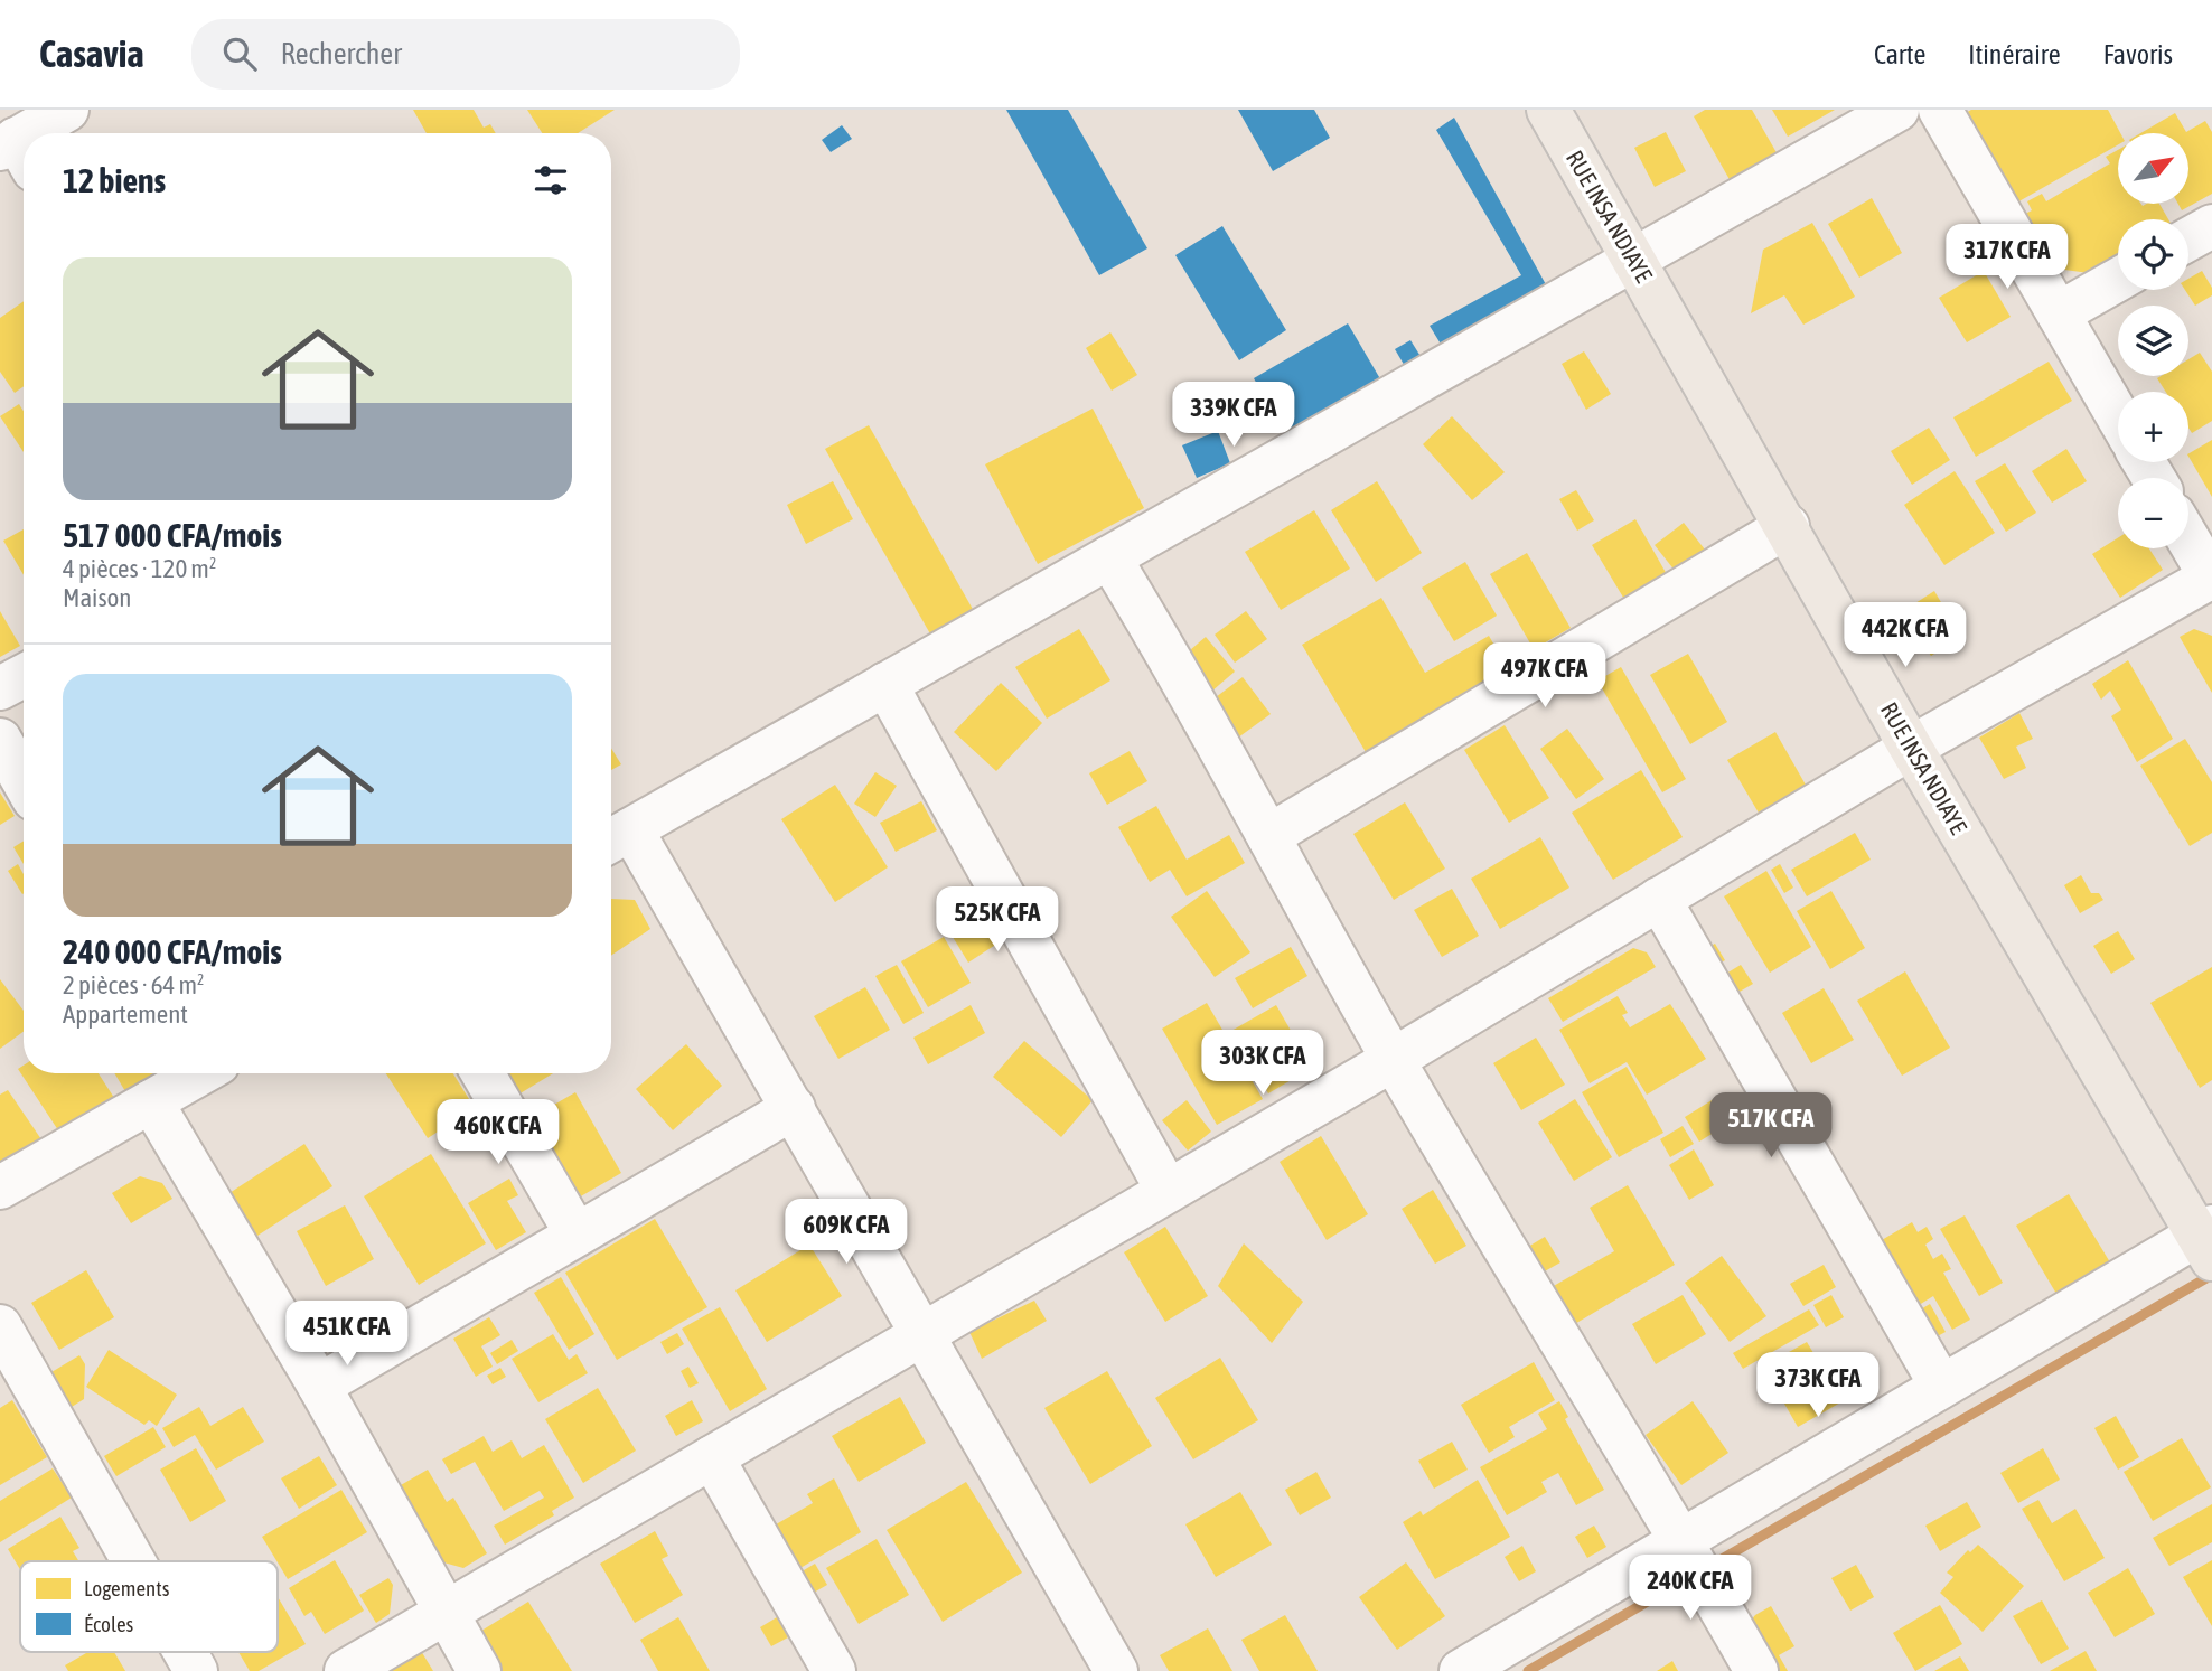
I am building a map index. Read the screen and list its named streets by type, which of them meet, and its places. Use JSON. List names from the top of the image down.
{
  "streets": {
    "main road": ["RUE INSA NDIAYE"]
  },
  "legend": ["Logements", "Écoles"],
  "north": "top right",
  "page": {
    "header": "Casavia",
    "search": "Rechercher",
    "nav": ["Carte", "Itinéraire", "Favoris"],
    "map_buttons": ["+", "−"],
    "heading": "12 biens",
    "price": [
      "317K CFA",
      "339K CFA",
      "442K CFA",
      "497K CFA",
      "525K CFA",
      "303K CFA",
      "517K CFA",
      "460K CFA",
      "609K CFA",
      "451K CFA",
      "373K CFA",
      "240K CFA"
    ],
    "list": [
      {
        "name": "517 000 CFA/mois",
        "note": "4 pièces · 120 m² · Maison"
      },
      {
        "name": "240 000 CFA/mois",
        "note": "2 pièces · 64 m² · Appartement"
      }
    ]
  }
}
